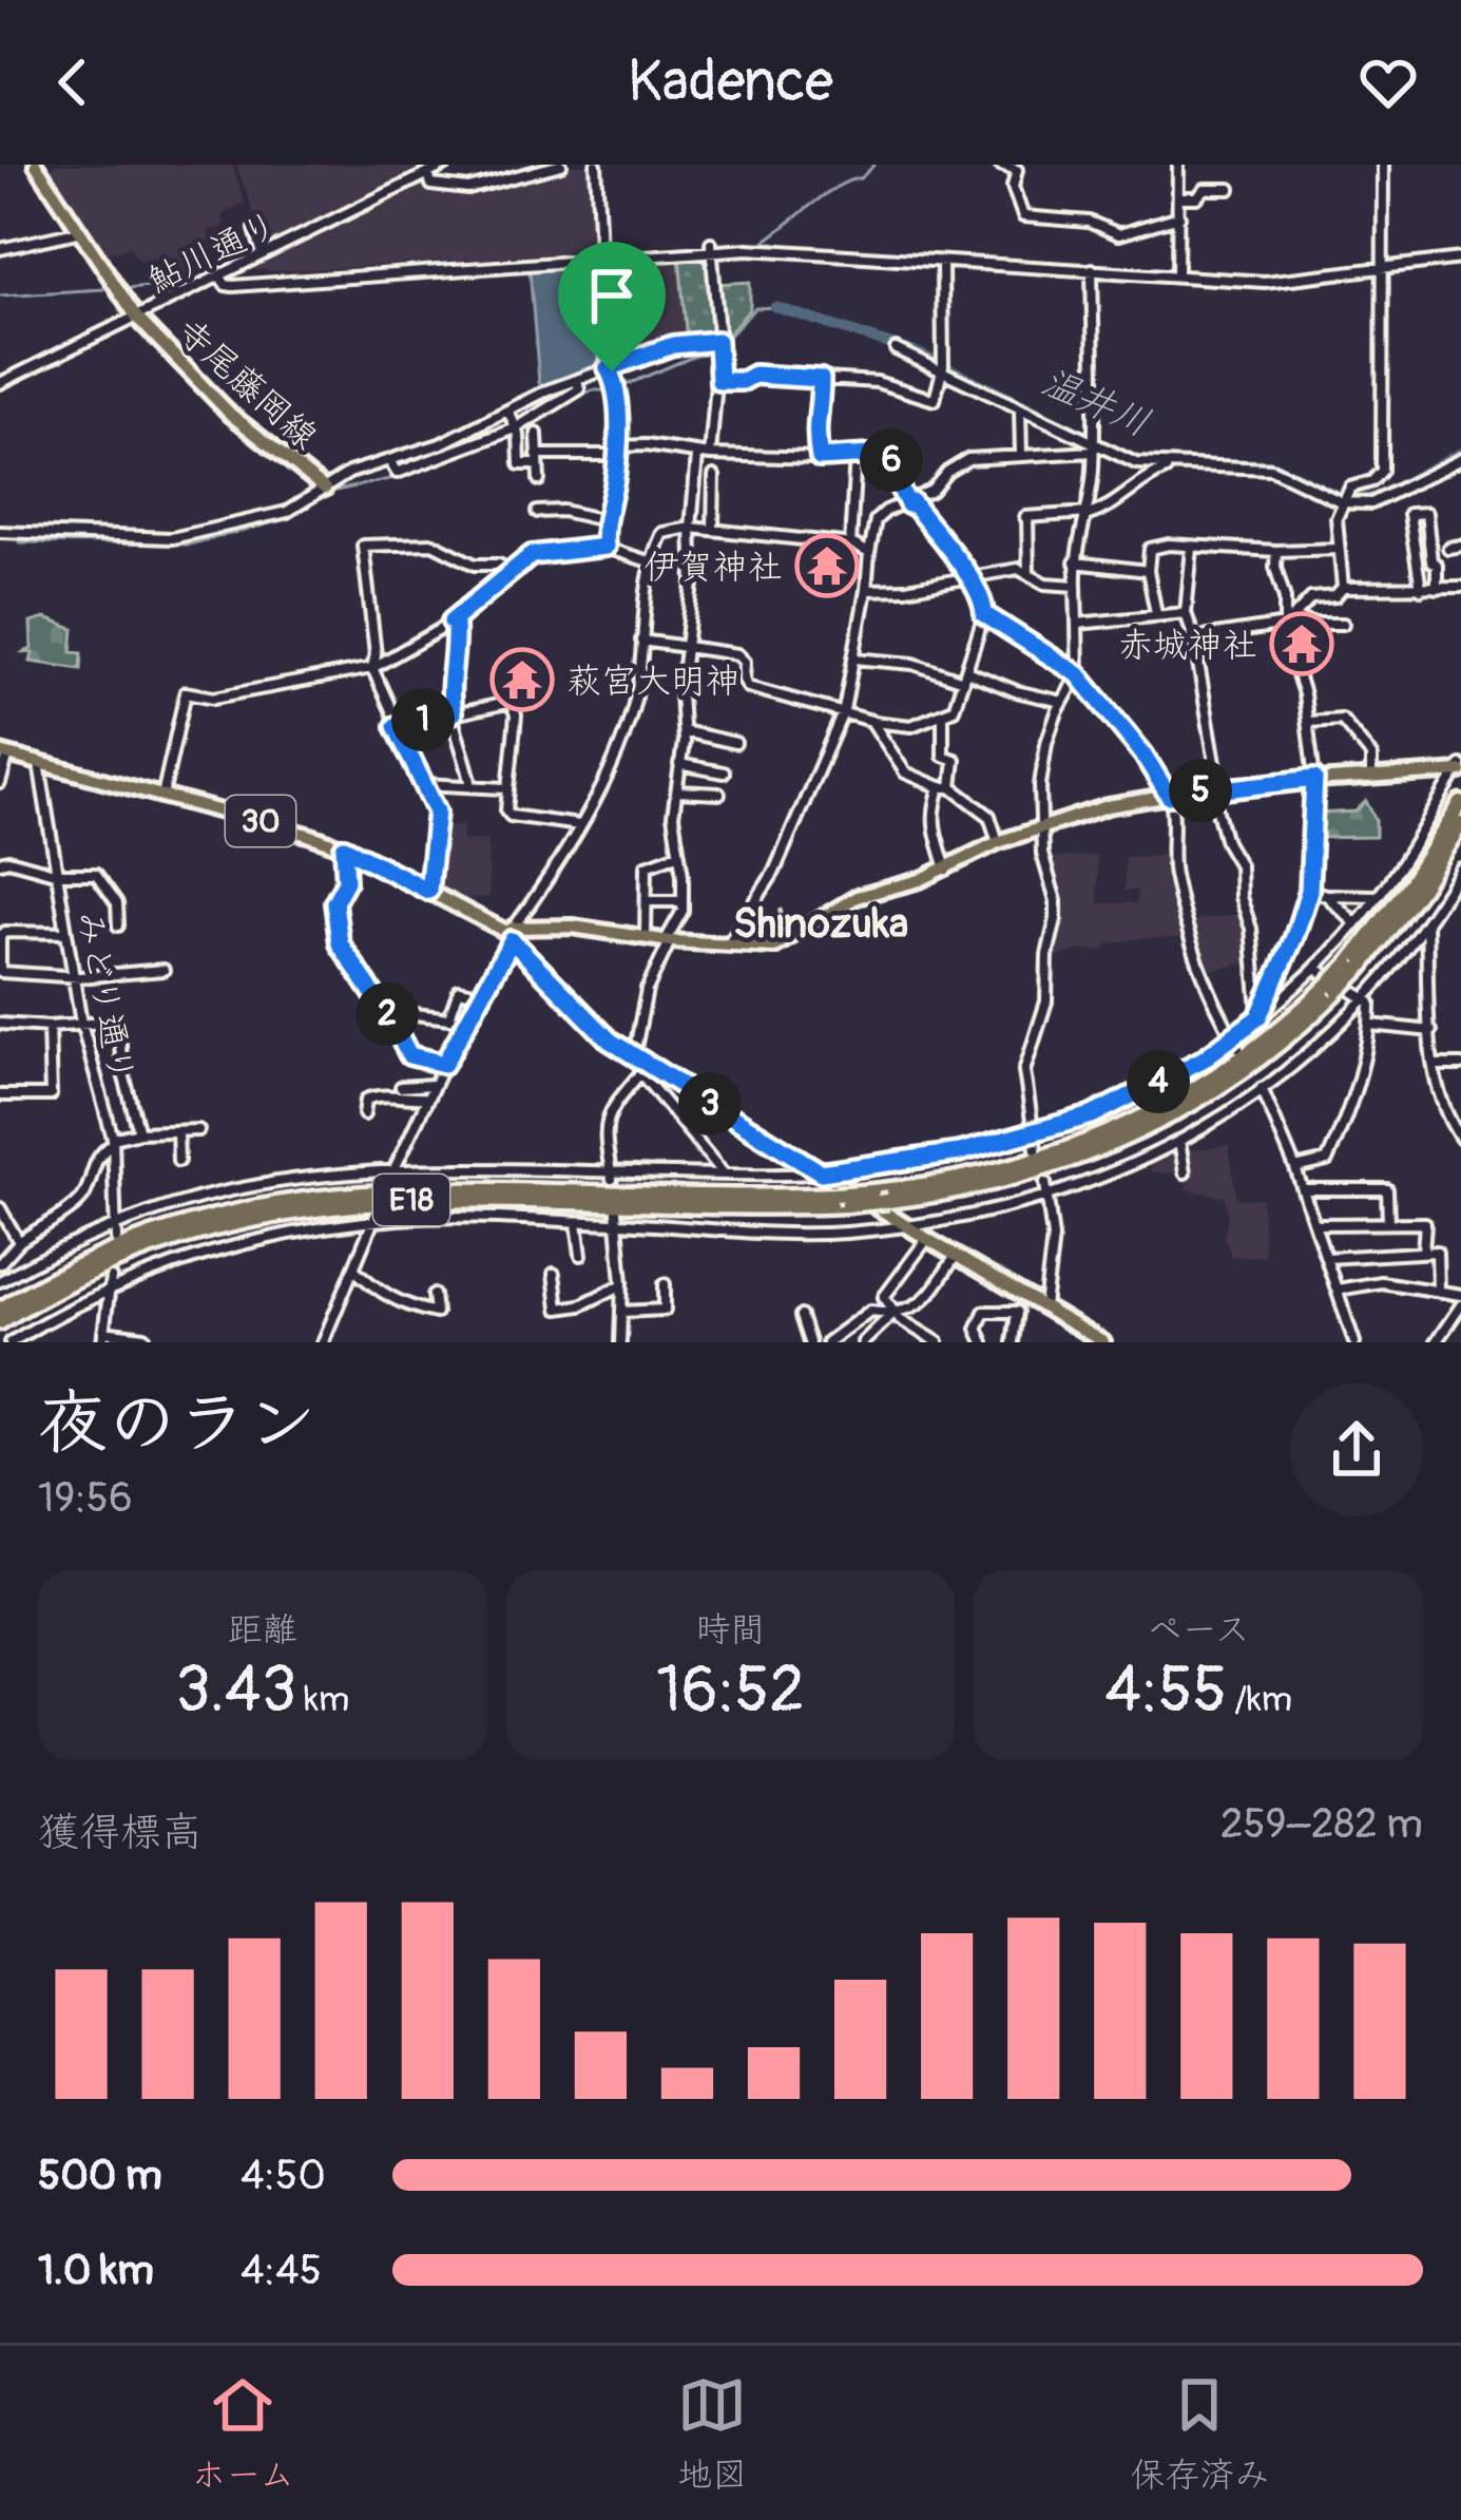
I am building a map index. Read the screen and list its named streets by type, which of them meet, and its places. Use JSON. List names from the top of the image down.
{
  "streets": {
    "highway": ["E18"],
    "main road": ["寺尾藤岡線", "30"],
    "street": ["鮎川通り", "みどり通り"]
  },
  "crossings": [
    ["鮎川通り", "寺尾藤岡線"],
    ["30", "みどり通り"]
  ],
  "districts": ["Shinozuka"],
  "water": ["温井川"],
  "places": {
    "temple": ["伊賀神社", "赤城神社", "萩宮大明神"]
  },
  "page": {
    "header": "Kadence",
    "pins": [
      "6",
      "1",
      "5",
      "2",
      "4",
      "3"
    ],
    "heading": ["夜のラン", "19:56"],
    "stats": [
      ["距離", "3.43 km"],
      ["時間", "16:52"],
      ["ペース", "4:55 /km"]
    ],
    "chart": ["獲得標高", "259–282 m"],
    "list": [
      {
        "name": "500 m",
        "note": "4:50"
      },
      {
        "name": "1.0 km",
        "note": "4:45"
      }
    ],
    "tabs": ["ホーム", "地図", "保存済み"]
  }
}
